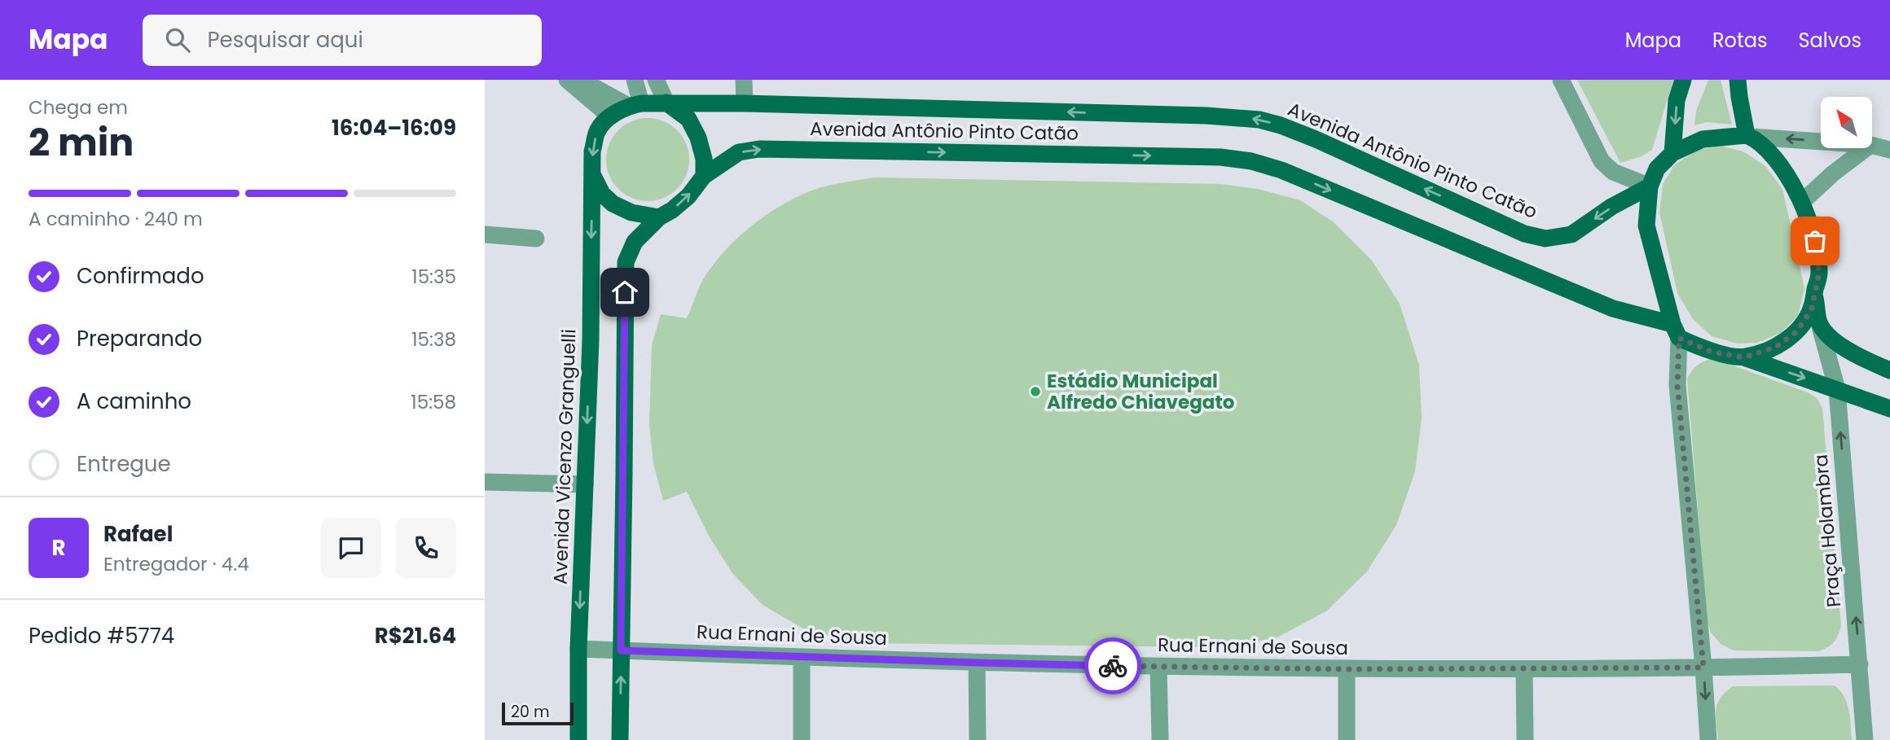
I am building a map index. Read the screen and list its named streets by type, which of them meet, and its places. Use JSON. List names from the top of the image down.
{
  "streets": {
    "main road": ["Avenida Antônio Pinto Catão", "Avenida Vicenzo Granguelli"],
    "street": ["Praça Holambra", "Rua Ernani de Sousa"]
  },
  "crossings": [
    ["Avenida Antônio Pinto Catão", "Avenida Vicenzo Granguelli"],
    ["Avenida Vicenzo Granguelli", "Rua Ernani de Sousa"],
    ["Praça Holambra", "Rua Ernani de Sousa"]
  ],
  "one_way": ["Praça Holambra"],
  "places": ["Estádio Municipal Alfredo Chiavegato"],
  "scale_bar": "20 m",
  "north": "top left",
  "page": {
    "header": "Mapa",
    "search": "Pesquisar aqui",
    "nav": ["Mapa", "Rotas", "Salvos"],
    "heading": ["2 min", "Chega em", "16:04–16:09"],
    "panel": [
      "Rafael",
      "Entregador · 4.4",
      "Pedido #5774",
      "R$21.64"
    ],
    "bar": "A caminho · 240 m",
    "list": [
      ["Confirmado", "15:35"],
      ["Preparando", "15:38"],
      ["A caminho", "15:58"],
      "Entregue"
    ],
    "round": "R",
    "scale": "20 m"
  }
}
